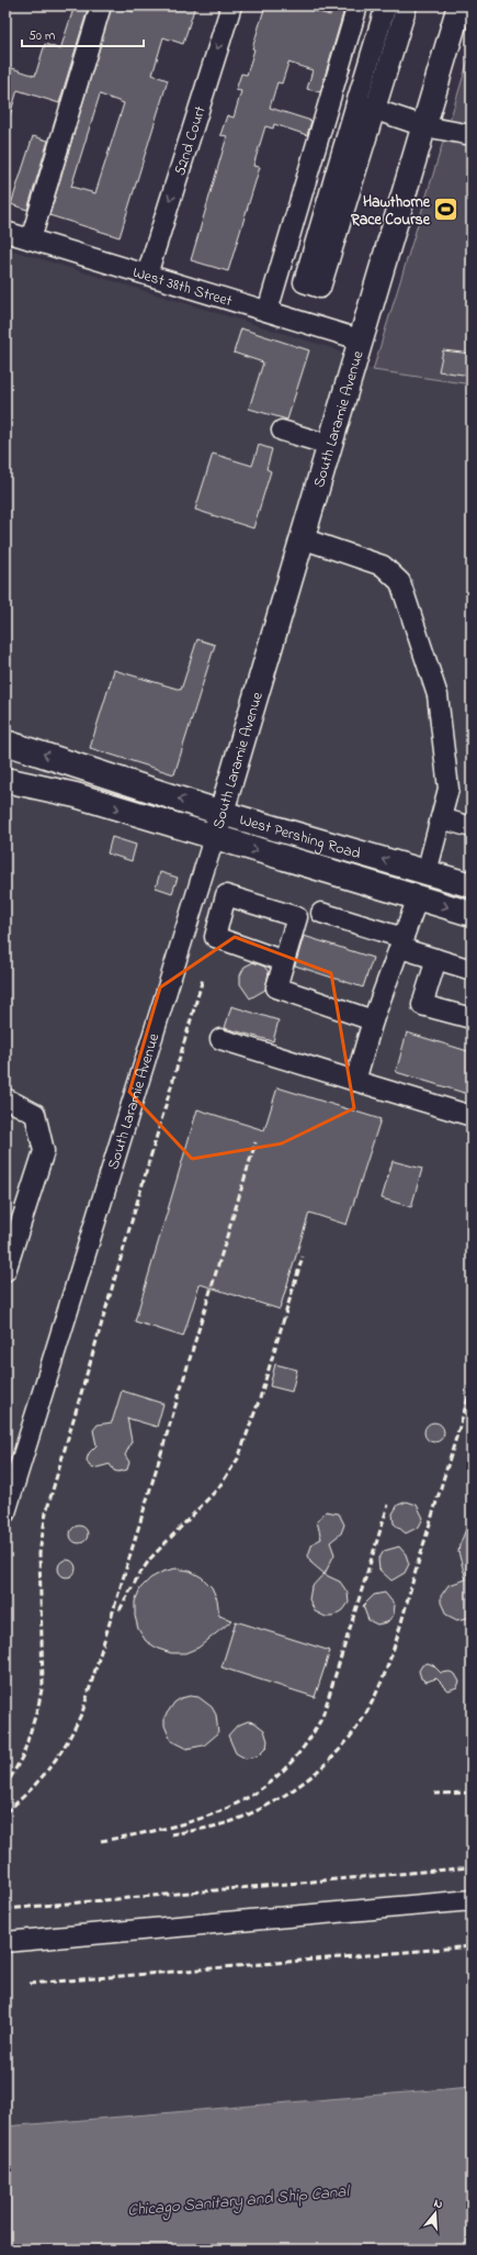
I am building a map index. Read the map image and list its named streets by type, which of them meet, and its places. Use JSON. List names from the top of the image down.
{
  "streets": {
    "main road": ["South Laramie Avenue", "West Pershing Road"],
    "street": ["52nd Court", "West 38th Street"]
  },
  "crossings": [
    ["52nd Court", "West 38th Street"],
    ["West 38th Street", "South Laramie Avenue"],
    ["South Laramie Avenue", "West Pershing Road"]
  ],
  "water": ["Chicago Sanitary and Ship Canal"],
  "places": {
    "sports": ["Hawthorne Race Course"]
  },
  "scale_bar": "50 m",
  "north": "top"
}
